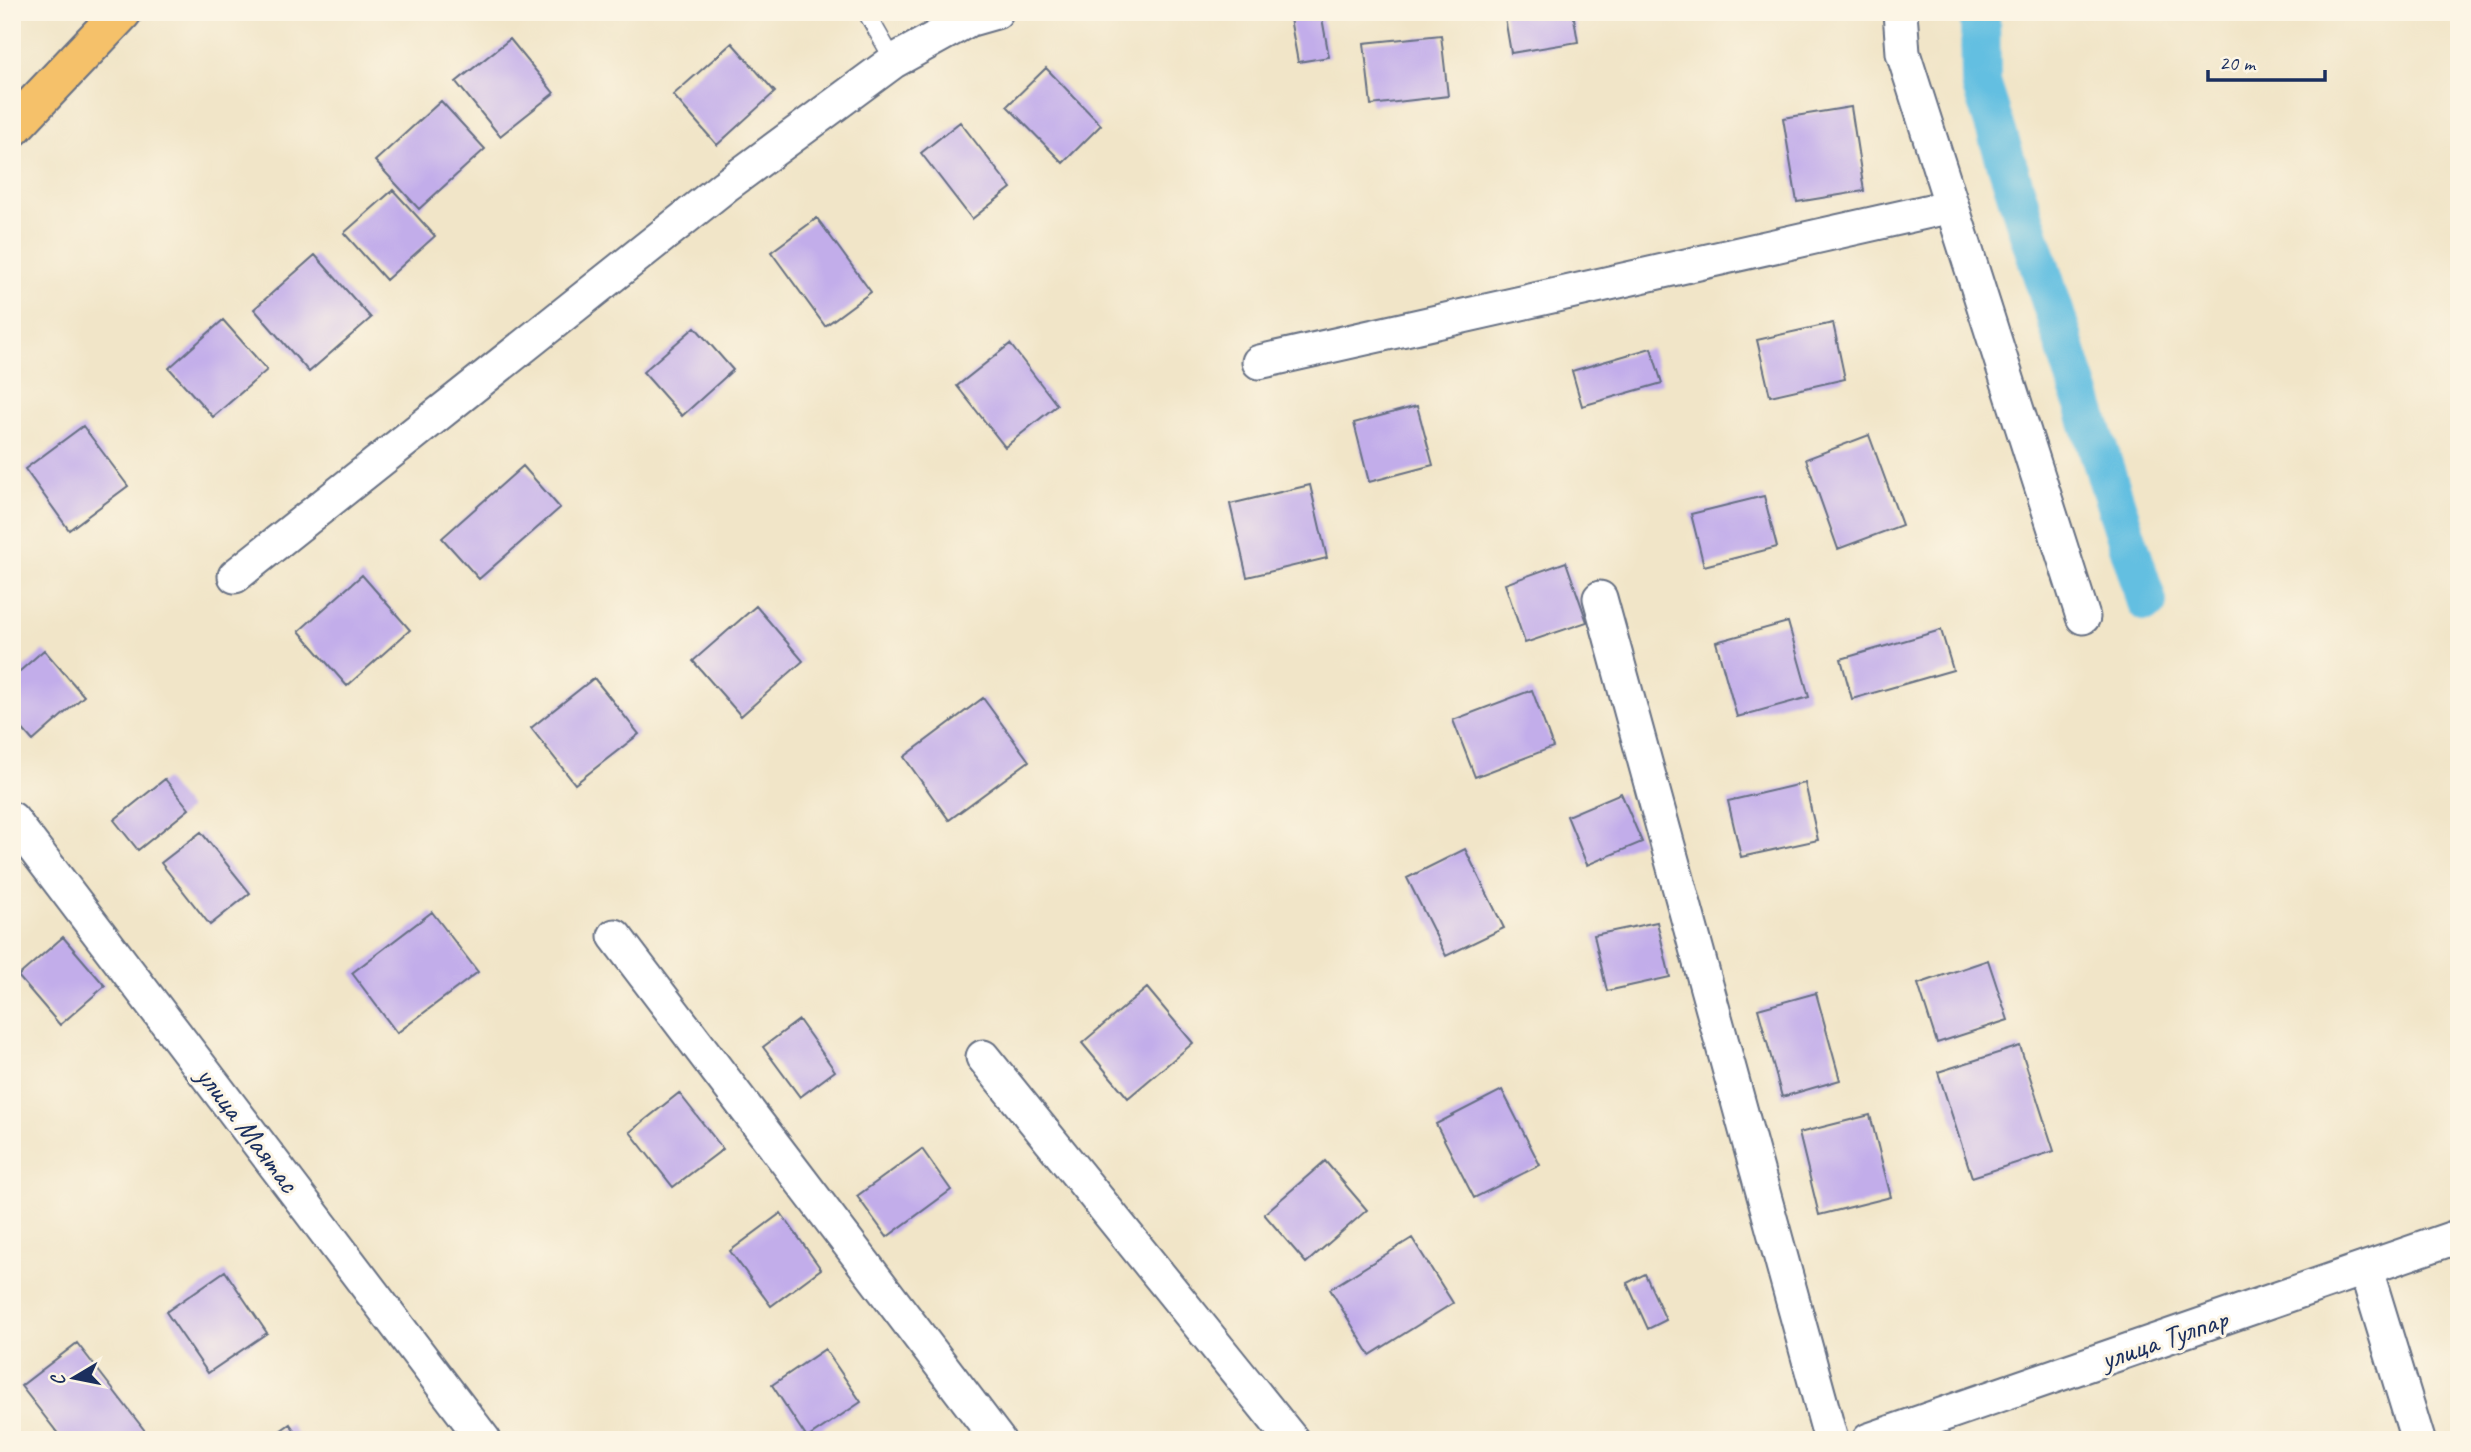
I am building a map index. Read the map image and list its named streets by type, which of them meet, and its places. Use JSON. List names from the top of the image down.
{
  "streets": {
    "street": ["улица Маятас", "улица Тулпар"]
  },
  "scale_bar": "20 m",
  "north": "left"
}
